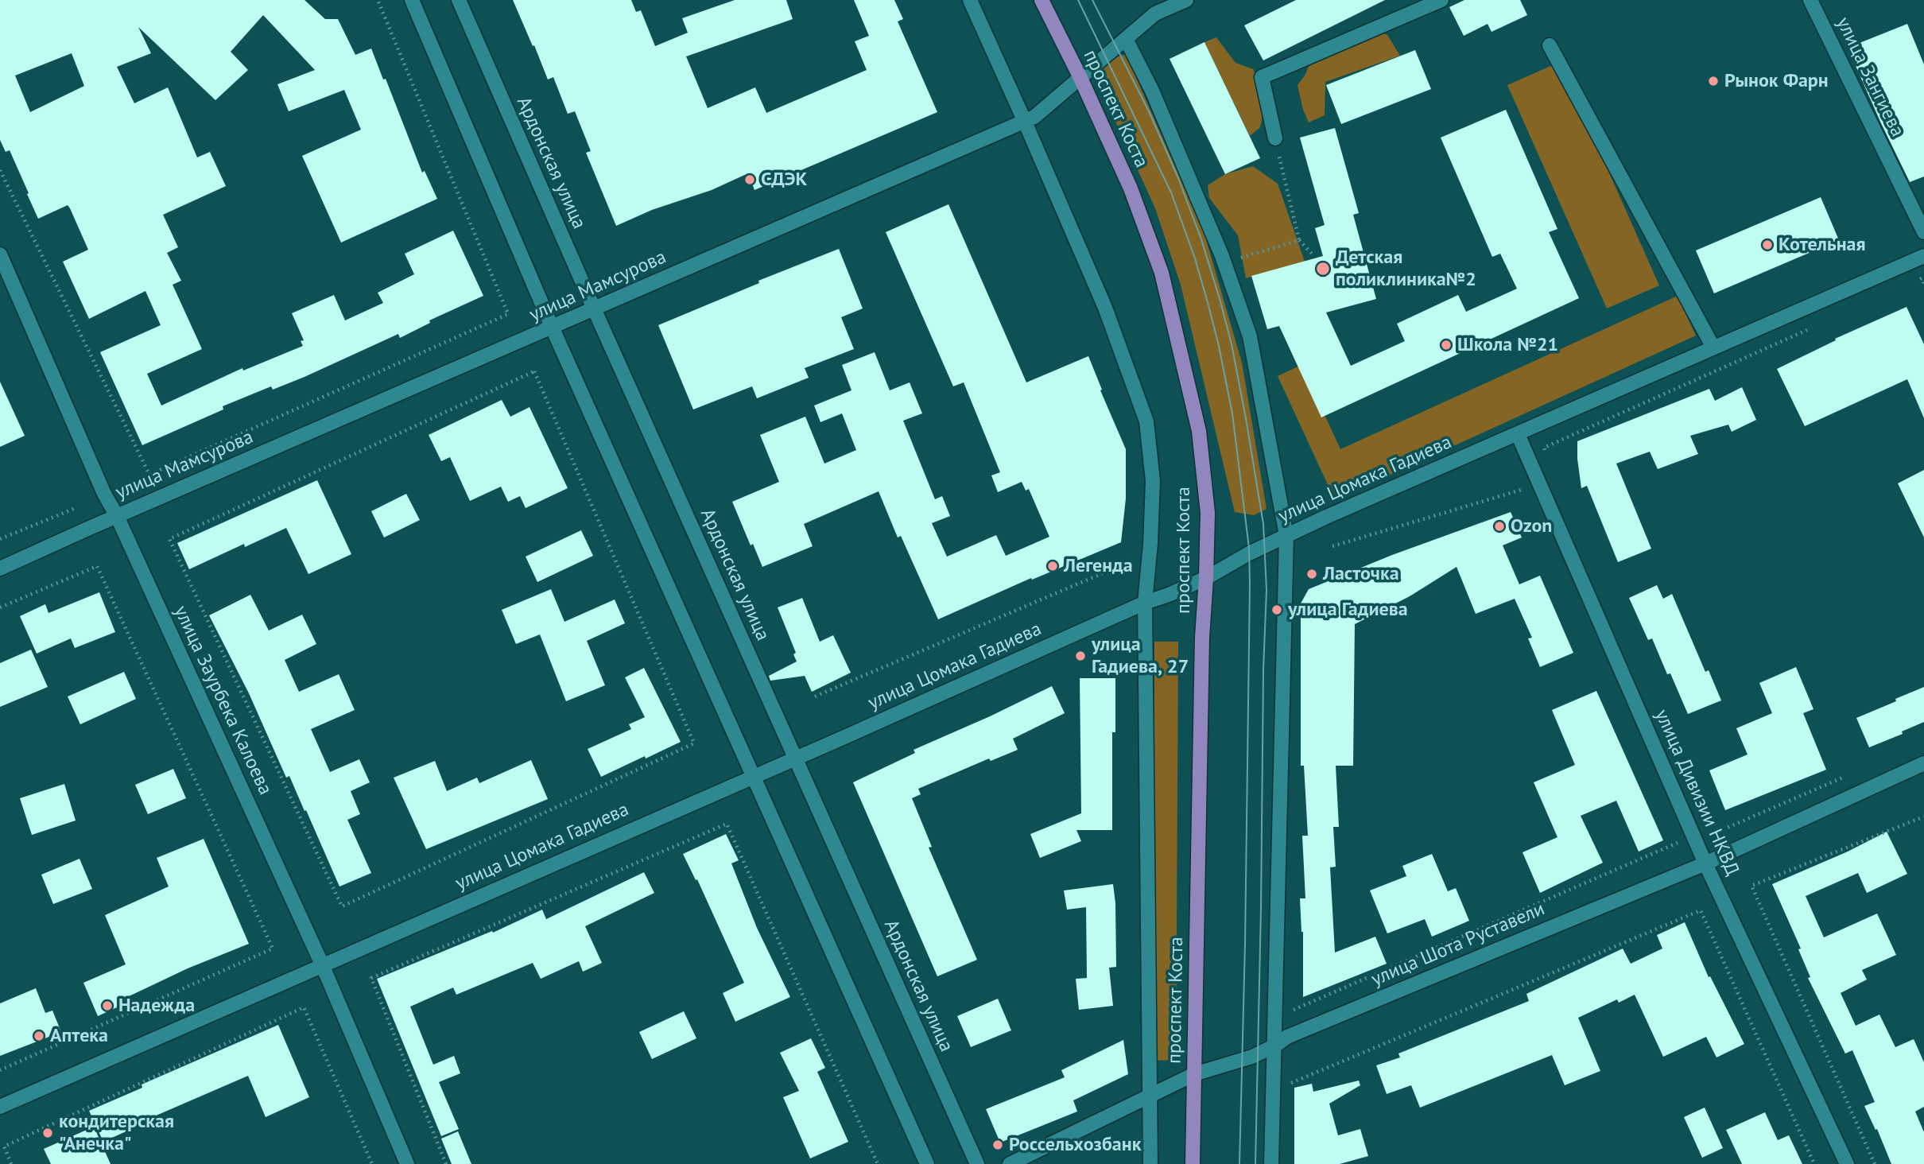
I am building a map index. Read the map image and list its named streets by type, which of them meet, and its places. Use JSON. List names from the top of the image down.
{
  "streets": {
    "main road": ["проспект Коста"],
    "street": [
      "улица Зангиева",
      "Ардонская улица",
      "улица Мамсурова",
      "улица Цомака Гадиева",
      "улица Заурбека Калоева",
      "улица Дивизии НКВД",
      "улица Шота Руставели"
    ]
  },
  "crossings": [
    ["проспект Коста", "улица Мамсурова"],
    ["проспект Коста", "улица Цомака Гадиева"],
    ["проспект Коста", "улица Шота Руставели"],
    ["Ардонская улица", "улица Мамсурова"],
    ["Ардонская улица", "улица Цомака Гадиева"],
    ["улица Мамсурова", "улица Заурбека Калоева"],
    ["улица Цомака Гадиева", "улица Заурбека Калоева"],
    ["улица Цомака Гадиева", "улица Дивизии НКВД"],
    ["улица Дивизии НКВД", "улица Шота Руставели"]
  ],
  "places": [
    "Рынок Фарн",
    "СДЭК",
    "Котельная",
    "Детская поликлиника№2",
    "Школа №21",
    "Ozon",
    "Легенда",
    "Ласточка",
    "улица Гадиева",
    "улица Гадиева, 27",
    "Надежда",
    "Аптека",
    "кондитерская \"Анечка\"",
    "Россельхозбанк"
  ]
}
